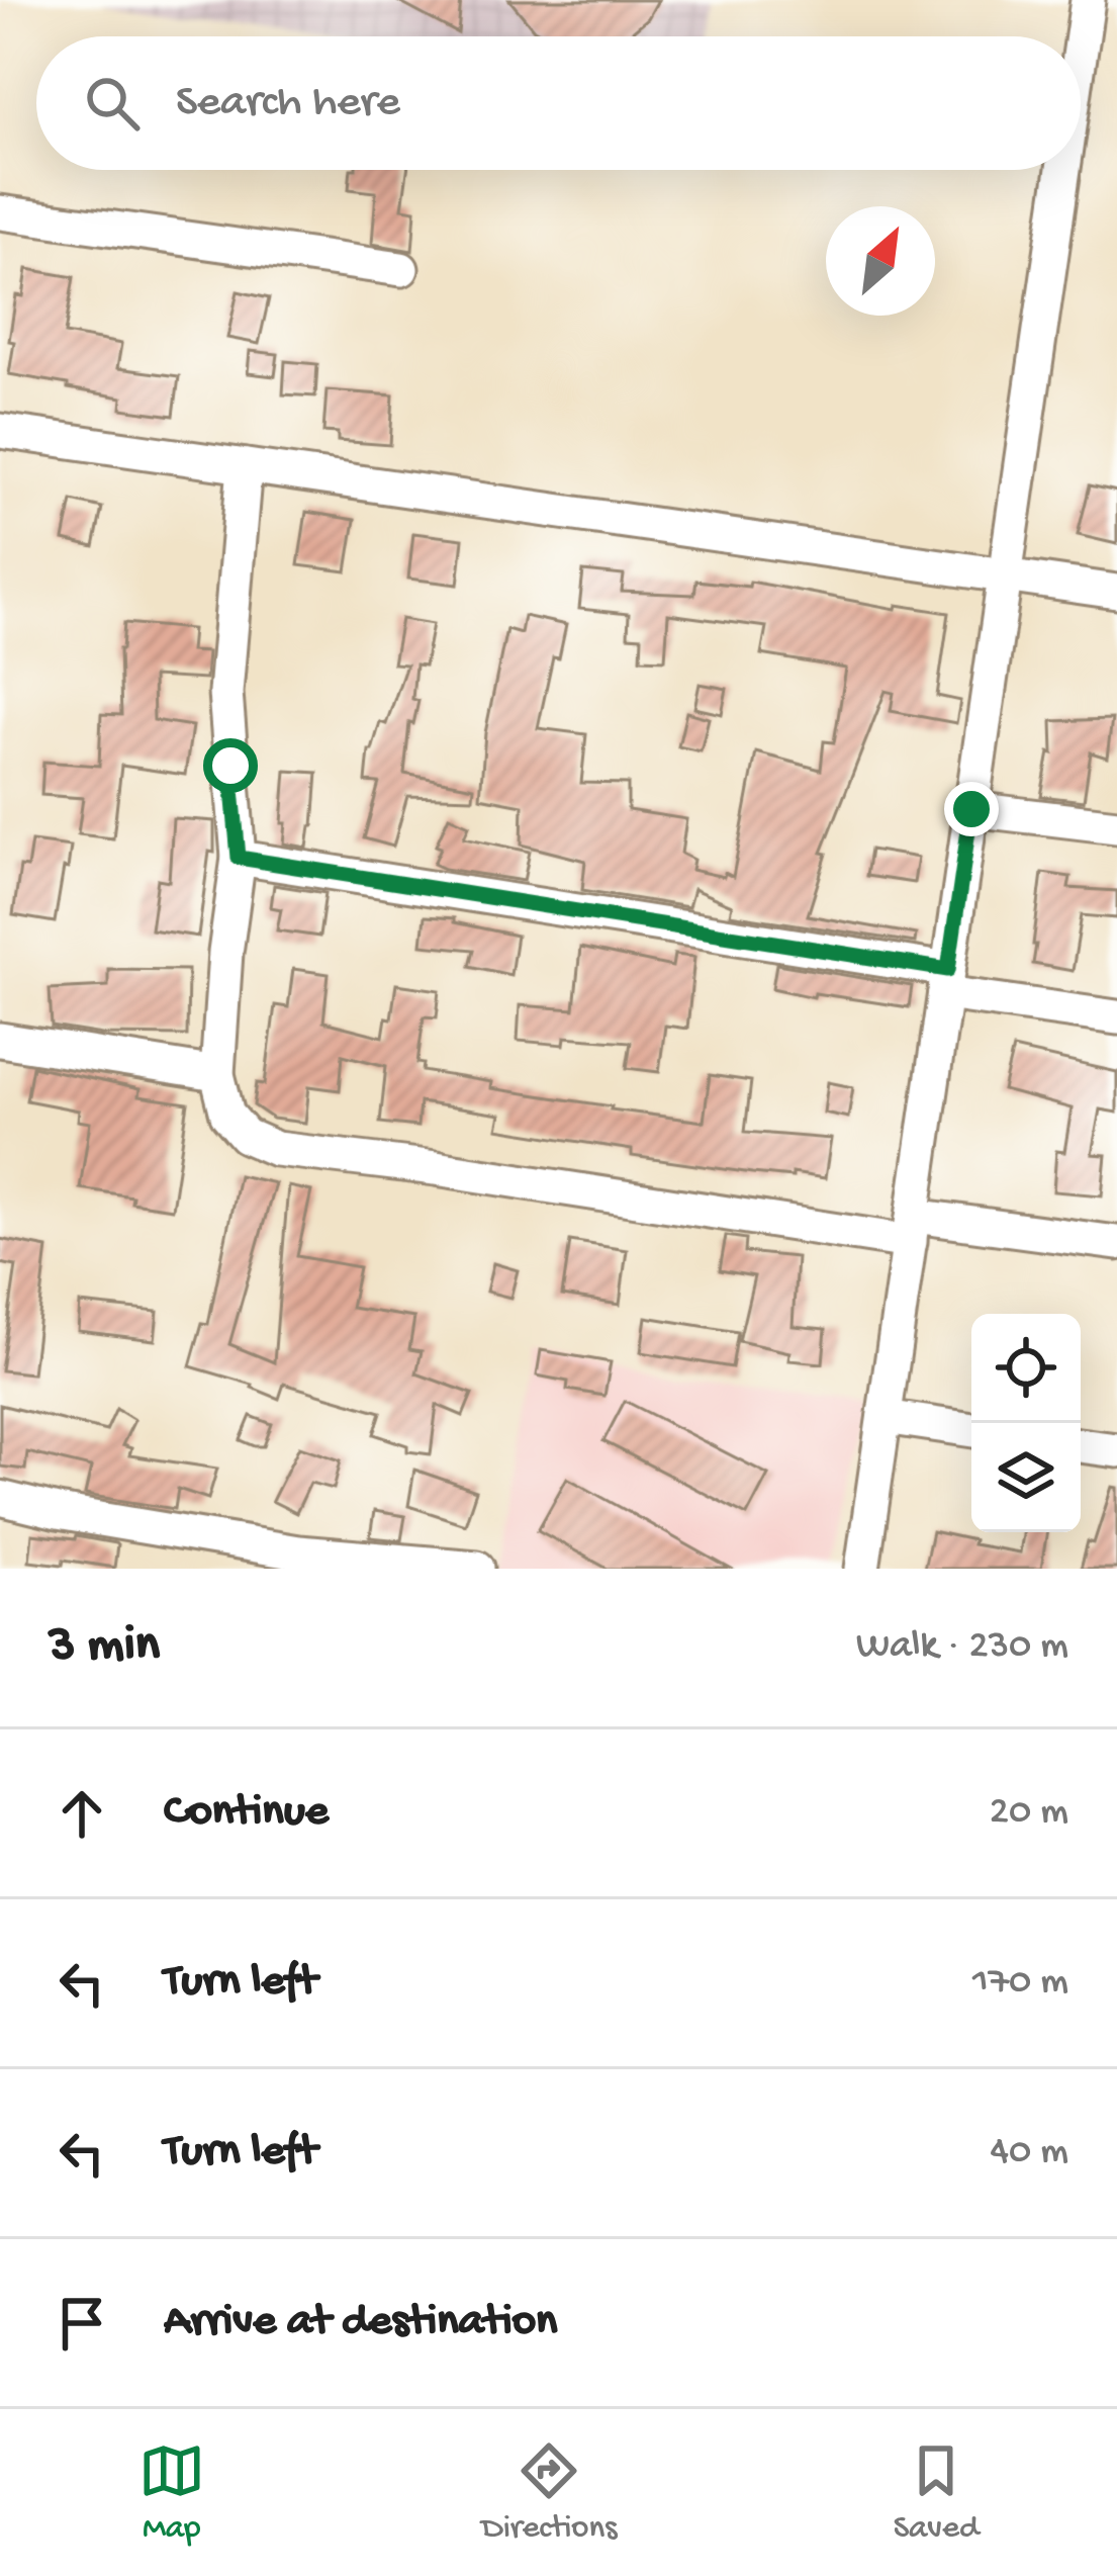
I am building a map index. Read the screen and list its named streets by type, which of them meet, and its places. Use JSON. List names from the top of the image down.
{
  "north": "top right",
  "page": {
    "search": "Search here",
    "heading": ["3 min", "Walk · 230 m"],
    "list": [
      ["Continue", "20 m"],
      ["Turn left", "170 m"],
      ["Turn left", "40 m"],
      "Arrive at destination"
    ],
    "nav": ["Map", "Directions", "Saved"]
  }
}
